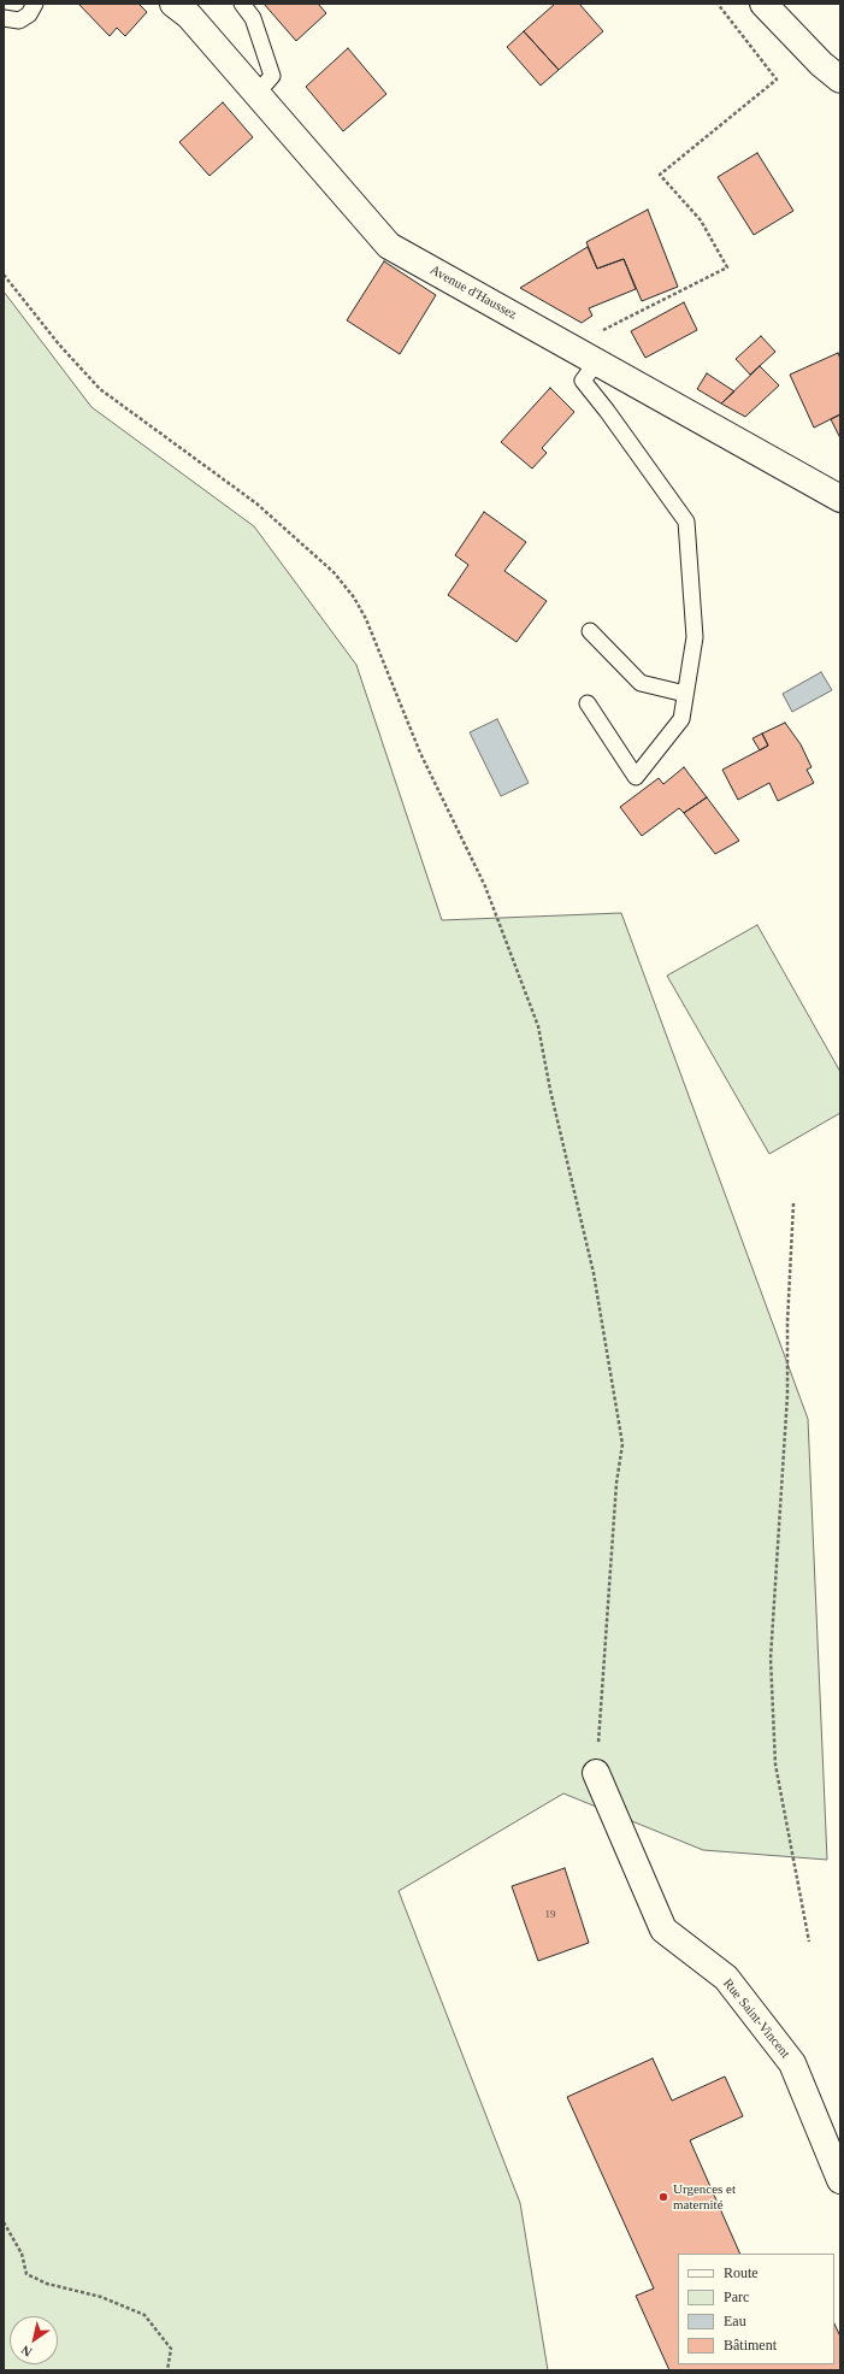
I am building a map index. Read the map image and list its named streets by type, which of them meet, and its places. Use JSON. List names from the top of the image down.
{
  "streets": {
    "street": ["Avenue d'Haussez", "Rue Saint-Vincent"]
  },
  "places": ["Urgences et maternité"],
  "house_numbers": ["19"],
  "legend": [
    "Route",
    "Parc",
    "Eau",
    "Bâtiment"
  ],
  "north": "bottom left"
}
